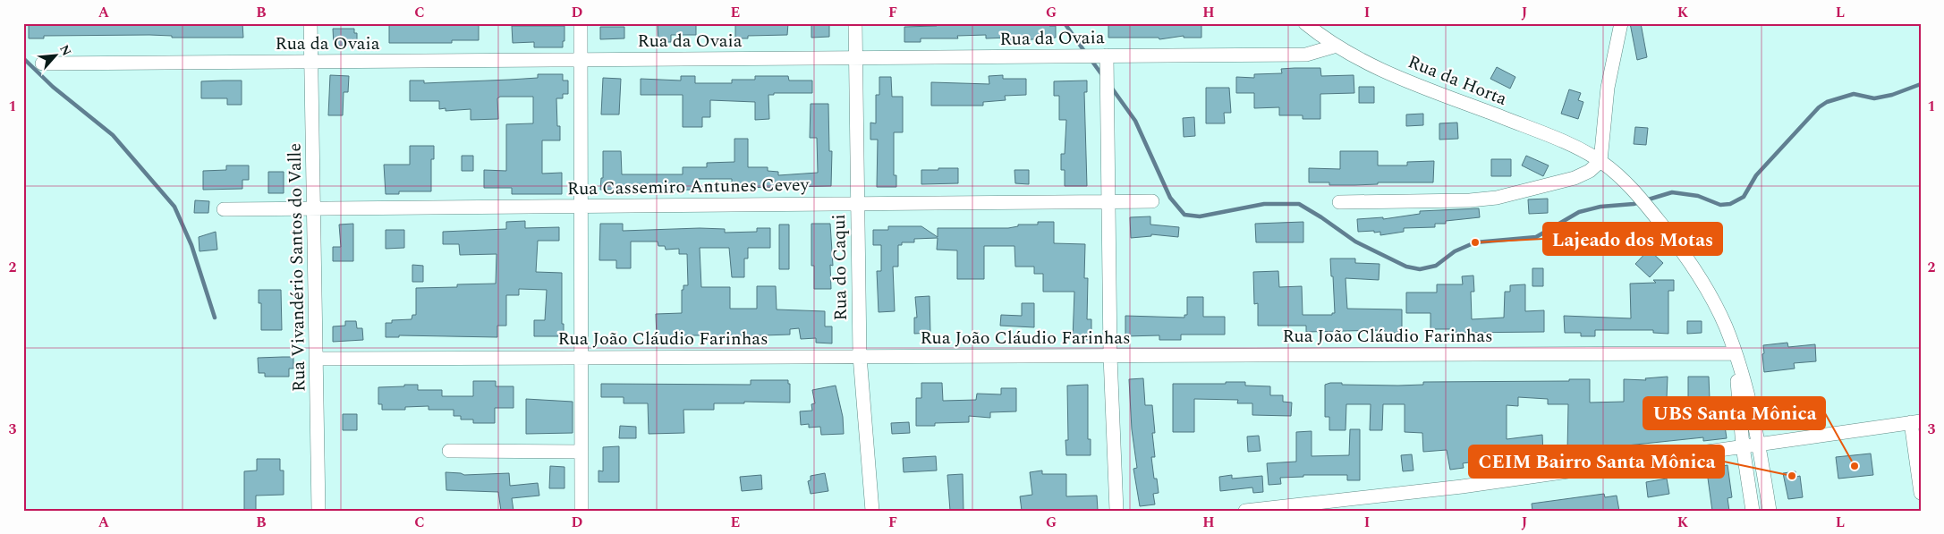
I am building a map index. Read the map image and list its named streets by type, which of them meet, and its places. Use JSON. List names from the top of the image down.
{
  "streets": {
    "street": [
      "Rua da Ovaia",
      "Rua da Horta",
      "Rua Cassemiro Antunes Cevey",
      "Rua Vivandério Santos do Valle",
      "Rua do Caqui",
      "Rua João Cláudio Farinhas"
    ]
  },
  "crossings": [
    ["Rua da Ovaia", "Rua da Horta"],
    ["Rua da Ovaia", "Rua Vivandério Santos do Valle"],
    ["Rua da Ovaia", "Rua do Caqui"],
    ["Rua da Horta", "Rua João Cláudio Farinhas"],
    ["Rua Cassemiro Antunes Cevey", "Rua Vivandério Santos do Valle"],
    ["Rua Cassemiro Antunes Cevey", "Rua do Caqui"],
    ["Rua Vivandério Santos do Valle", "Rua João Cláudio Farinhas"],
    ["Rua do Caqui", "Rua João Cláudio Farinhas"]
  ],
  "places": ["Lajeado dos Motas", "UBS Santa Mônica", "CEIM Bairro Santa Mônica"],
  "north": "top right",
  "grid": {
    "columns": [
      "A",
      "B",
      "C",
      "D",
      "E",
      "F",
      "G",
      "H",
      "I",
      "J",
      "K",
      "L"
    ],
    "rows": ["1", "2", "3"]
  }
}
